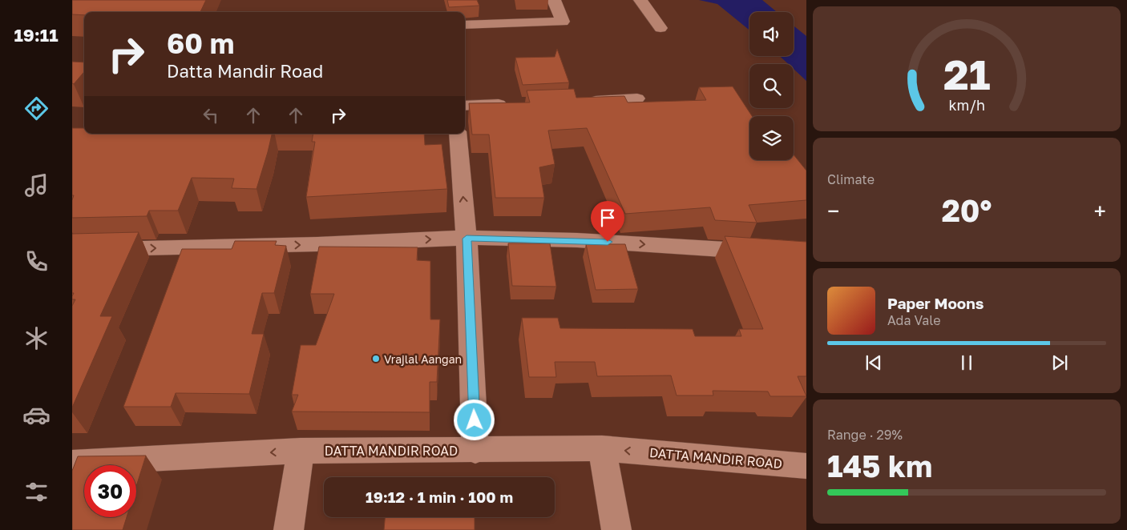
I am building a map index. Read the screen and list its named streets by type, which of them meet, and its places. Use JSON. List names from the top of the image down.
{
  "streets": {
    "street": ["DATTA MANDIR ROAD"]
  },
  "one_way": ["DATTA MANDIR ROAD"],
  "places": ["Vrajlal Aangan"],
  "page": {
    "tabs": "19:11",
    "turn": ["60 m", "Datta Mandir Road"],
    "tile": [
      "Climate",
      ["Range · 29%", "145 km"]
    ],
    "heat": ["−", "20°", "+"],
    "song": ["Paper Moons", "Ada Vale"],
    "limit": "30",
    "trip": "19:12 · 1 min · 100 m",
    "gauge": ["21", "km/h"]
  }
}
